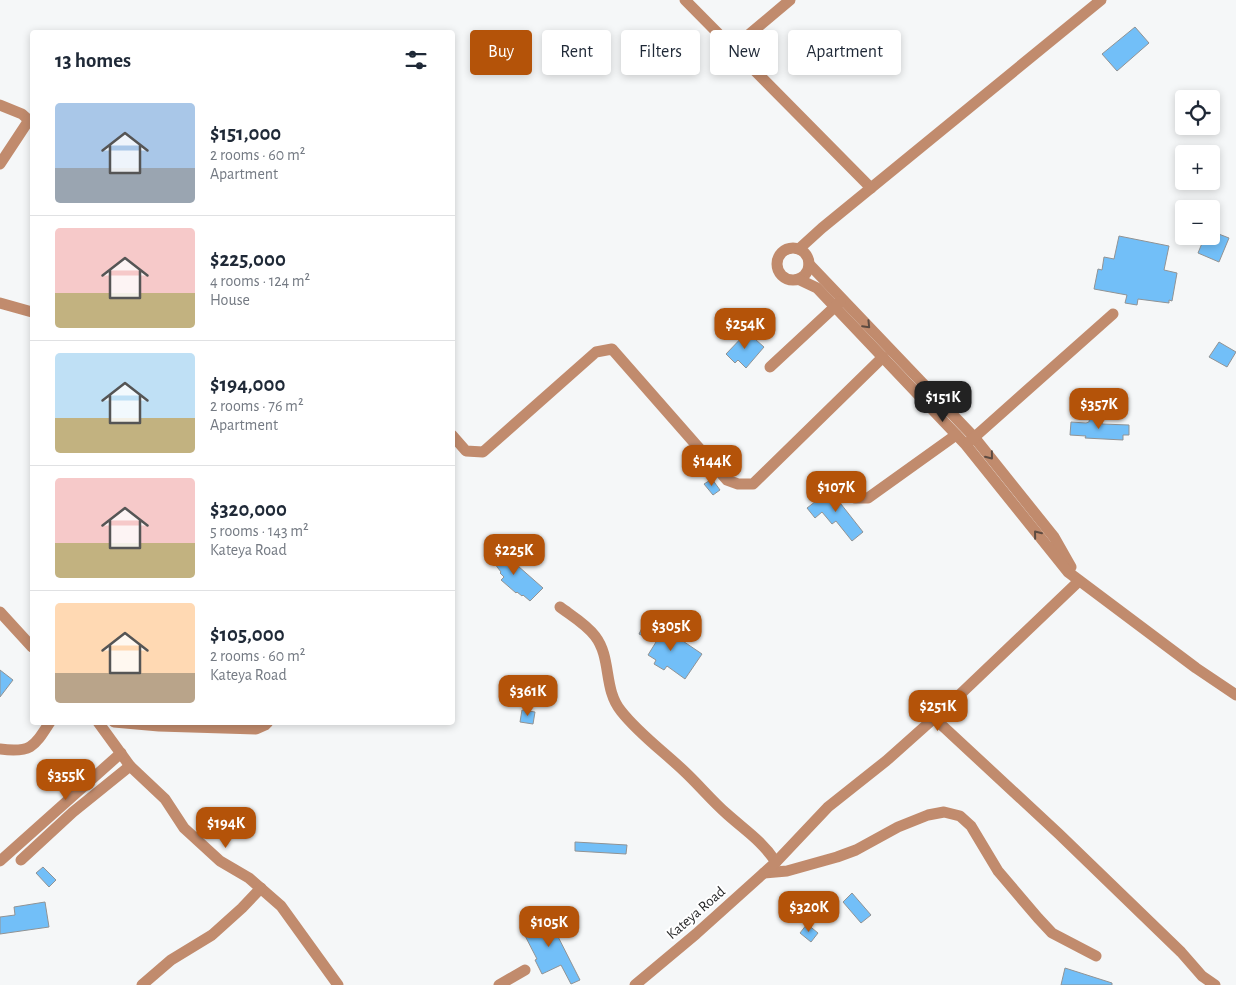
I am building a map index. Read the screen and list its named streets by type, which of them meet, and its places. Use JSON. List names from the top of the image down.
{
  "streets": {
    "street": ["Kateya Road"]
  },
  "page": {
    "chip": [
      "Buy",
      "Rent",
      "Filters",
      "New",
      "Apartment"
    ],
    "heading": "13 homes",
    "map_buttons": ["+", "−"],
    "list": [
      {
        "name": "$151,000",
        "note": "2 rooms · 60 m² · Apartment"
      },
      {
        "name": "$225,000",
        "note": "4 rooms · 124 m² · House"
      },
      {
        "name": "$194,000",
        "note": "2 rooms · 76 m² · Apartment"
      },
      {
        "name": "$320,000",
        "note": "5 rooms · 143 m² · Kateya Road"
      },
      {
        "name": "$105,000",
        "note": "2 rooms · 60 m² · Kateya Road"
      }
    ],
    "price": [
      "$254K",
      "$151K",
      "$357K",
      "$144K",
      "$107K",
      "$225K",
      "$305K",
      "$361K",
      "$251K",
      "$355K",
      "$194K",
      "$320K",
      "$105K"
    ]
  }
}
